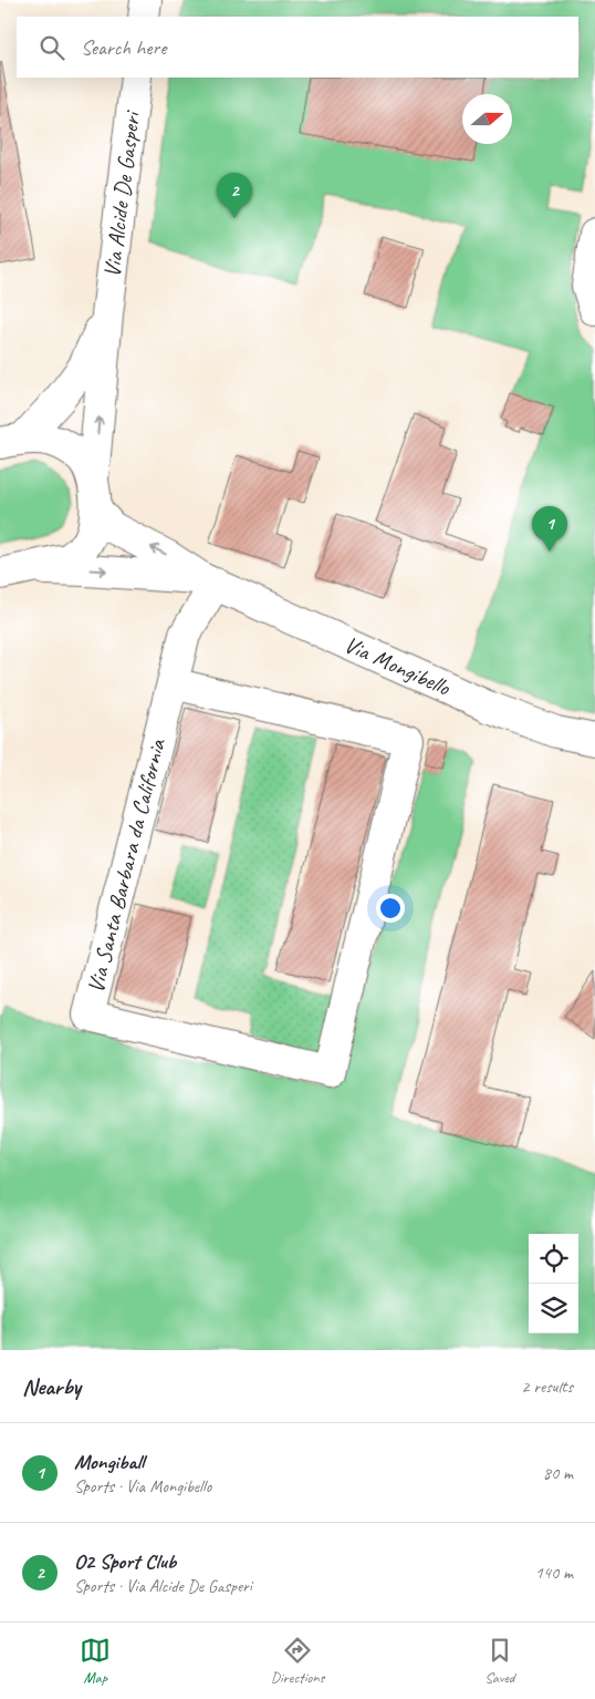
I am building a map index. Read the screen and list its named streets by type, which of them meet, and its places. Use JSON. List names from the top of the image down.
{
  "streets": {
    "street": ["Via Alcide De Gasperi", "Via Mongibello", "Via Santa Barbara da California"]
  },
  "crossings": [
    ["Via Mongibello", "Via Santa Barbara da California"]
  ],
  "one_way": ["Via Alcide De Gasperi"],
  "north": "right",
  "page": {
    "search": "Search here",
    "pins": ["2", "1"],
    "heading": ["Nearby", "2 results"],
    "list": [
      {
        "mark": "1",
        "name": "Mongiball",
        "note": "Sports · Via Mongibello",
        "value": "80 m"
      },
      {
        "mark": "2",
        "name": "O2 Sport Club",
        "note": "Sports · Via Alcide De Gasperi",
        "value": "140 m"
      }
    ],
    "nav": ["Map", "Directions", "Saved"]
  }
}
